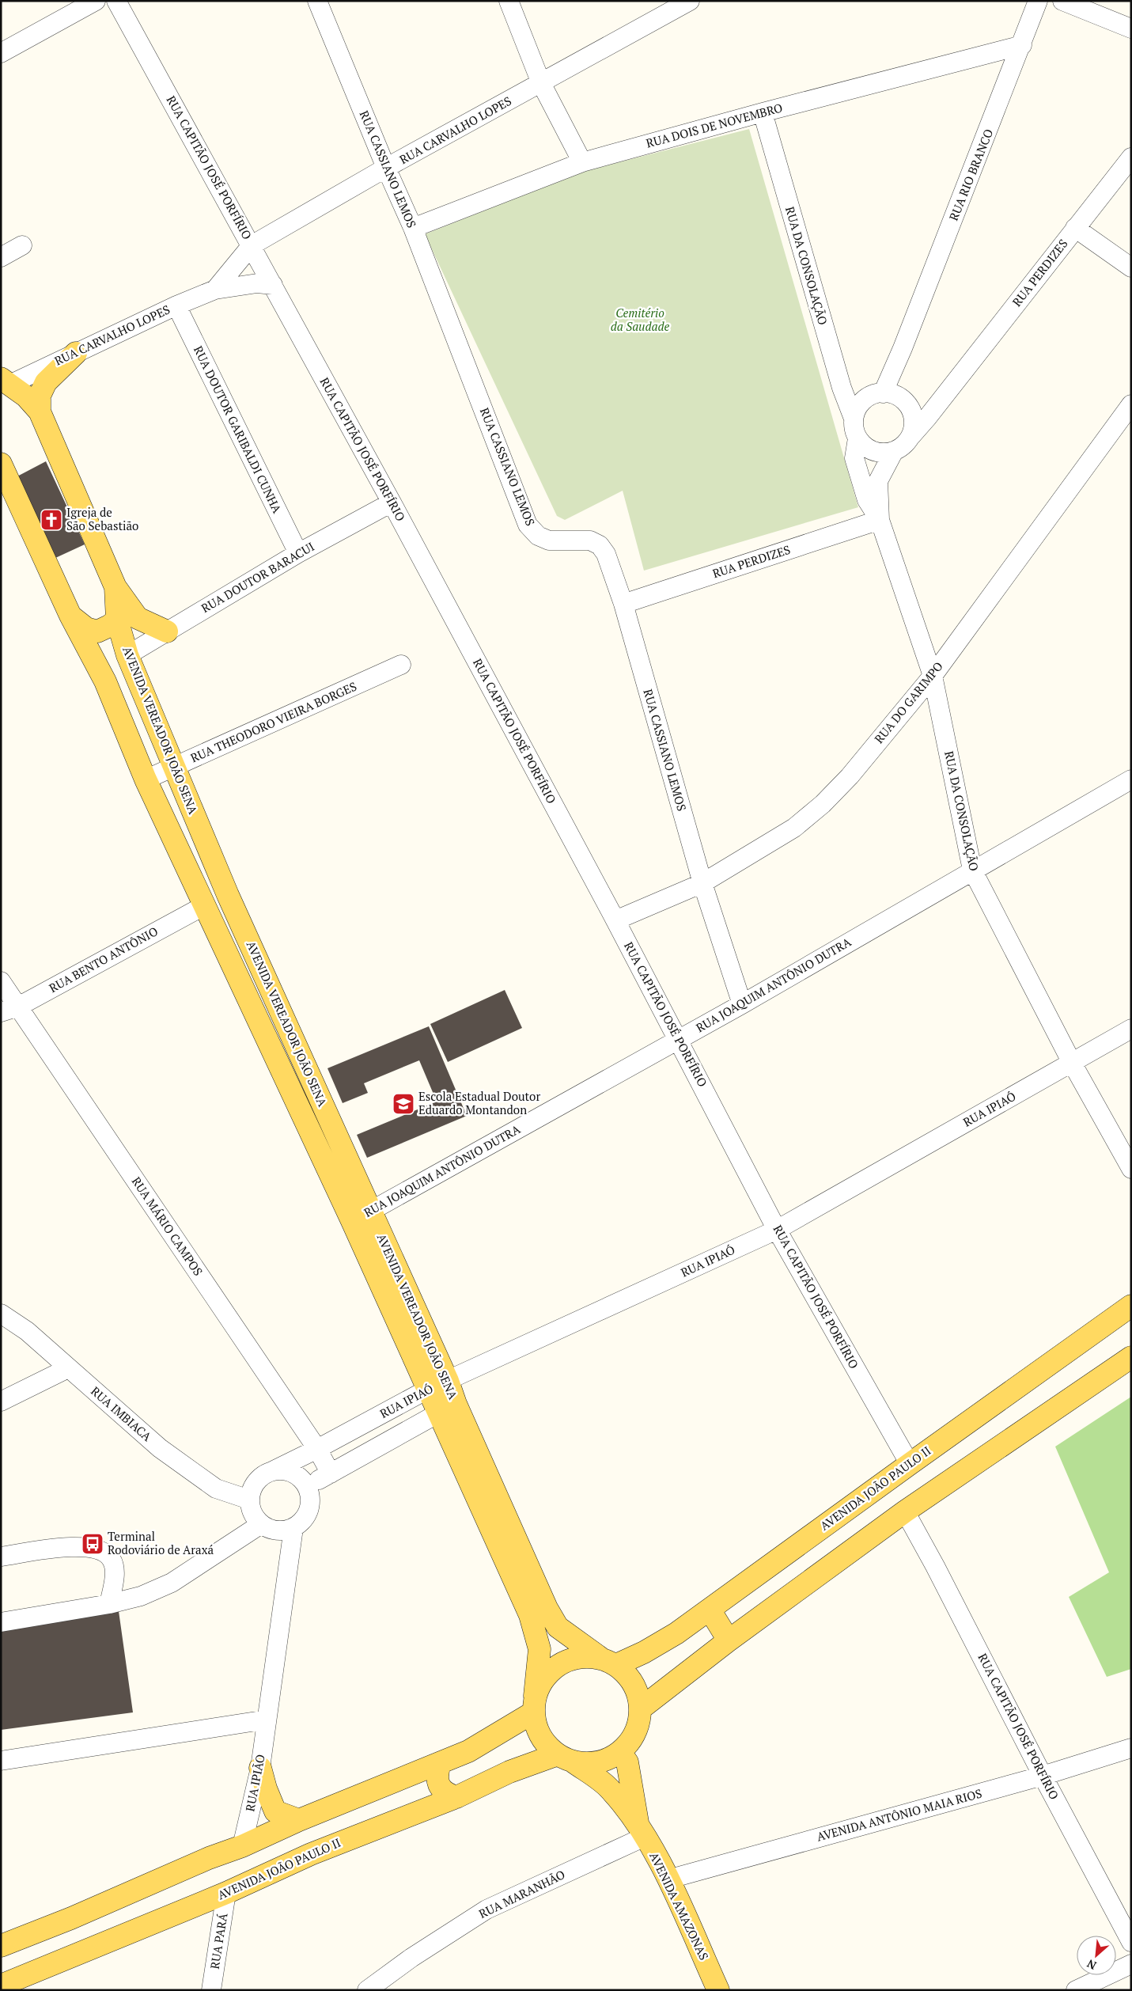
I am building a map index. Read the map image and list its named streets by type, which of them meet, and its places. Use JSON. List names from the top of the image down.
{
  "streets": {
    "main road": ["AVENIDA VEREADOR JOÃO SENA", "AVENIDA JOÃO PAULO II", "AVENIDA AMAZONAS"],
    "street": [
      "RUA DOIS DE NOVEMBRO",
      "RUA CARVALHO LOPES",
      "RUA CAPITÃO JOSÉ PORFÍRIO",
      "RUA CASSIANO LEMOS",
      "RUA RIO BRANCO",
      "RUA DA CONSOLAÇÃO",
      "RUA PERDIZES",
      "RUA DOUTOR GARIBALDI CUNHA",
      "RUA DOUTOR BARACUI",
      "RUA DO GARIMPO",
      "RUA THEODORO VIEIRA BORGES",
      "RUA BENTO ANTÔNIO",
      "RUA JOAQUIM ANTÔNIO DUTRA",
      "RUA IPIAÓ",
      "RUA MÁRIO CAMPOS",
      "RUA IMBIACA",
      "RUA IPIÃO",
      "AVENIDA ANTÔNIO MAIA RIOS",
      "RUA MARANHÃO",
      "RUA PARÁ"
    ]
  },
  "crossings": [
    ["RUA DOIS DE NOVEMBRO", "RUA CASSIANO LEMOS"],
    ["RUA DOIS DE NOVEMBRO", "RUA RIO BRANCO"],
    ["RUA DOIS DE NOVEMBRO", "RUA DA CONSOLAÇÃO"],
    ["RUA CARVALHO LOPES", "RUA CAPITÃO JOSÉ PORFÍRIO"],
    ["RUA CARVALHO LOPES", "RUA CASSIANO LEMOS"],
    ["RUA CARVALHO LOPES", "RUA DOUTOR GARIBALDI CUNHA"],
    ["RUA CARVALHO LOPES", "AVENIDA VEREADOR JOÃO SENA"],
    ["RUA CAPITÃO JOSÉ PORFÍRIO", "RUA DOUTOR BARACUI"],
    ["RUA CAPITÃO JOSÉ PORFÍRIO", "RUA DO GARIMPO"],
    ["RUA CAPITÃO JOSÉ PORFÍRIO", "RUA JOAQUIM ANTÔNIO DUTRA"],
    ["RUA CAPITÃO JOSÉ PORFÍRIO", "RUA IPIAÓ"],
    ["RUA CAPITÃO JOSÉ PORFÍRIO", "AVENIDA JOÃO PAULO II"],
    ["RUA CAPITÃO JOSÉ PORFÍRIO", "AVENIDA ANTÔNIO MAIA RIOS"],
    ["RUA CASSIANO LEMOS", "RUA PERDIZES"],
    ["RUA CASSIANO LEMOS", "RUA DO GARIMPO"],
    ["RUA CASSIANO LEMOS", "RUA JOAQUIM ANTÔNIO DUTRA"],
    ["RUA RIO BRANCO", "RUA DA CONSOLAÇÃO"],
    ["RUA RIO BRANCO", "RUA PERDIZES"],
    ["RUA DA CONSOLAÇÃO", "RUA PERDIZES"],
    ["RUA DA CONSOLAÇÃO", "RUA DO GARIMPO"],
    ["RUA DA CONSOLAÇÃO", "RUA JOAQUIM ANTÔNIO DUTRA"],
    ["RUA DA CONSOLAÇÃO", "RUA IPIAÓ"],
    ["RUA DOUTOR GARIBALDI CUNHA", "RUA DOUTOR BARACUI"],
    ["RUA DOUTOR BARACUI", "AVENIDA VEREADOR JOÃO SENA"],
    ["RUA THEODORO VIEIRA BORGES", "AVENIDA VEREADOR JOÃO SENA"],
    ["AVENIDA VEREADOR JOÃO SENA", "RUA BENTO ANTÔNIO"],
    ["AVENIDA VEREADOR JOÃO SENA", "RUA JOAQUIM ANTÔNIO DUTRA"],
    ["AVENIDA VEREADOR JOÃO SENA", "RUA IPIAÓ"],
    ["AVENIDA VEREADOR JOÃO SENA", "AVENIDA JOÃO PAULO II"],
    ["RUA BENTO ANTÔNIO", "RUA MÁRIO CAMPOS"],
    ["RUA IPIAÓ", "RUA MÁRIO CAMPOS"],
    ["RUA IPIAÓ", "RUA IMBIACA"],
    ["AVENIDA JOÃO PAULO II", "RUA PARÁ"],
    ["AVENIDA ANTÔNIO MAIA RIOS", "AVENIDA AMAZONAS"],
    ["RUA MARANHÃO", "AVENIDA AMAZONAS"]
  ],
  "parks": ["Cemitério da Saudade"],
  "places": {
    "church": ["Igreja de São Sebastião"],
    "school or university": ["Escola Estadual Doutor Eduardo Montandon"],
    "bus stop": ["Terminal Rodoviário de Araxá"]
  },
  "north": "bottom left"
}
